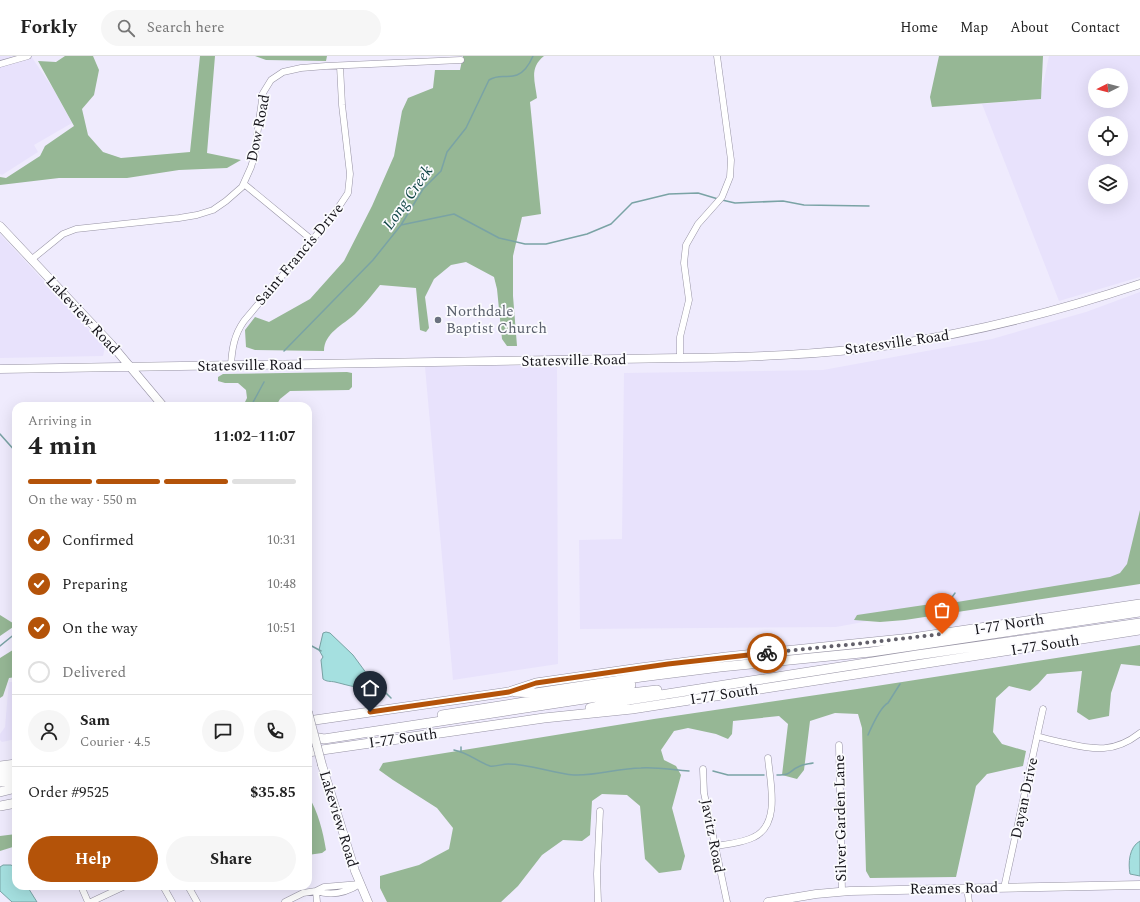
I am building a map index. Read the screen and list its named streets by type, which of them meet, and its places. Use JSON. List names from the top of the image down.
{
  "streets": {
    "highway": ["I-77 North", "I-77 South"],
    "main road": ["Lakeview Road", "Statesville Road", "Reames Road"],
    "street": [
      "Dow Road",
      "Saint Francis Drive",
      "Dayan Drive",
      "Silver Garden Lane",
      "Javitz Road"
    ]
  },
  "crossings": [
    ["Dow Road", "Saint Francis Drive"],
    ["Dow Road", "Lakeview Road"],
    ["Saint Francis Drive", "Statesville Road"],
    ["Lakeview Road", "Statesville Road"],
    ["Dayan Drive", "Reames Road"],
    ["Silver Garden Lane", "Reames Road"]
  ],
  "water": ["Long Creek"],
  "places": ["Northdale Baptist Church"],
  "north": "left",
  "page": {
    "header": "Forkly",
    "search": "Search here",
    "nav": [
      "Home",
      "Map",
      "About",
      "Contact"
    ],
    "heading": ["4 min", "Arriving in", "11:02–11:07"],
    "panel": [
      "Sam",
      "Courier · 4.5",
      "Order #9525",
      "$35.85"
    ],
    "bar": "On the way · 550 m",
    "list": [
      ["Confirmed", "10:31"],
      ["Preparing", "10:48"],
      ["On the way", "10:51"],
      "Delivered"
    ],
    "buttons": ["Help", "Share"]
  }
}
